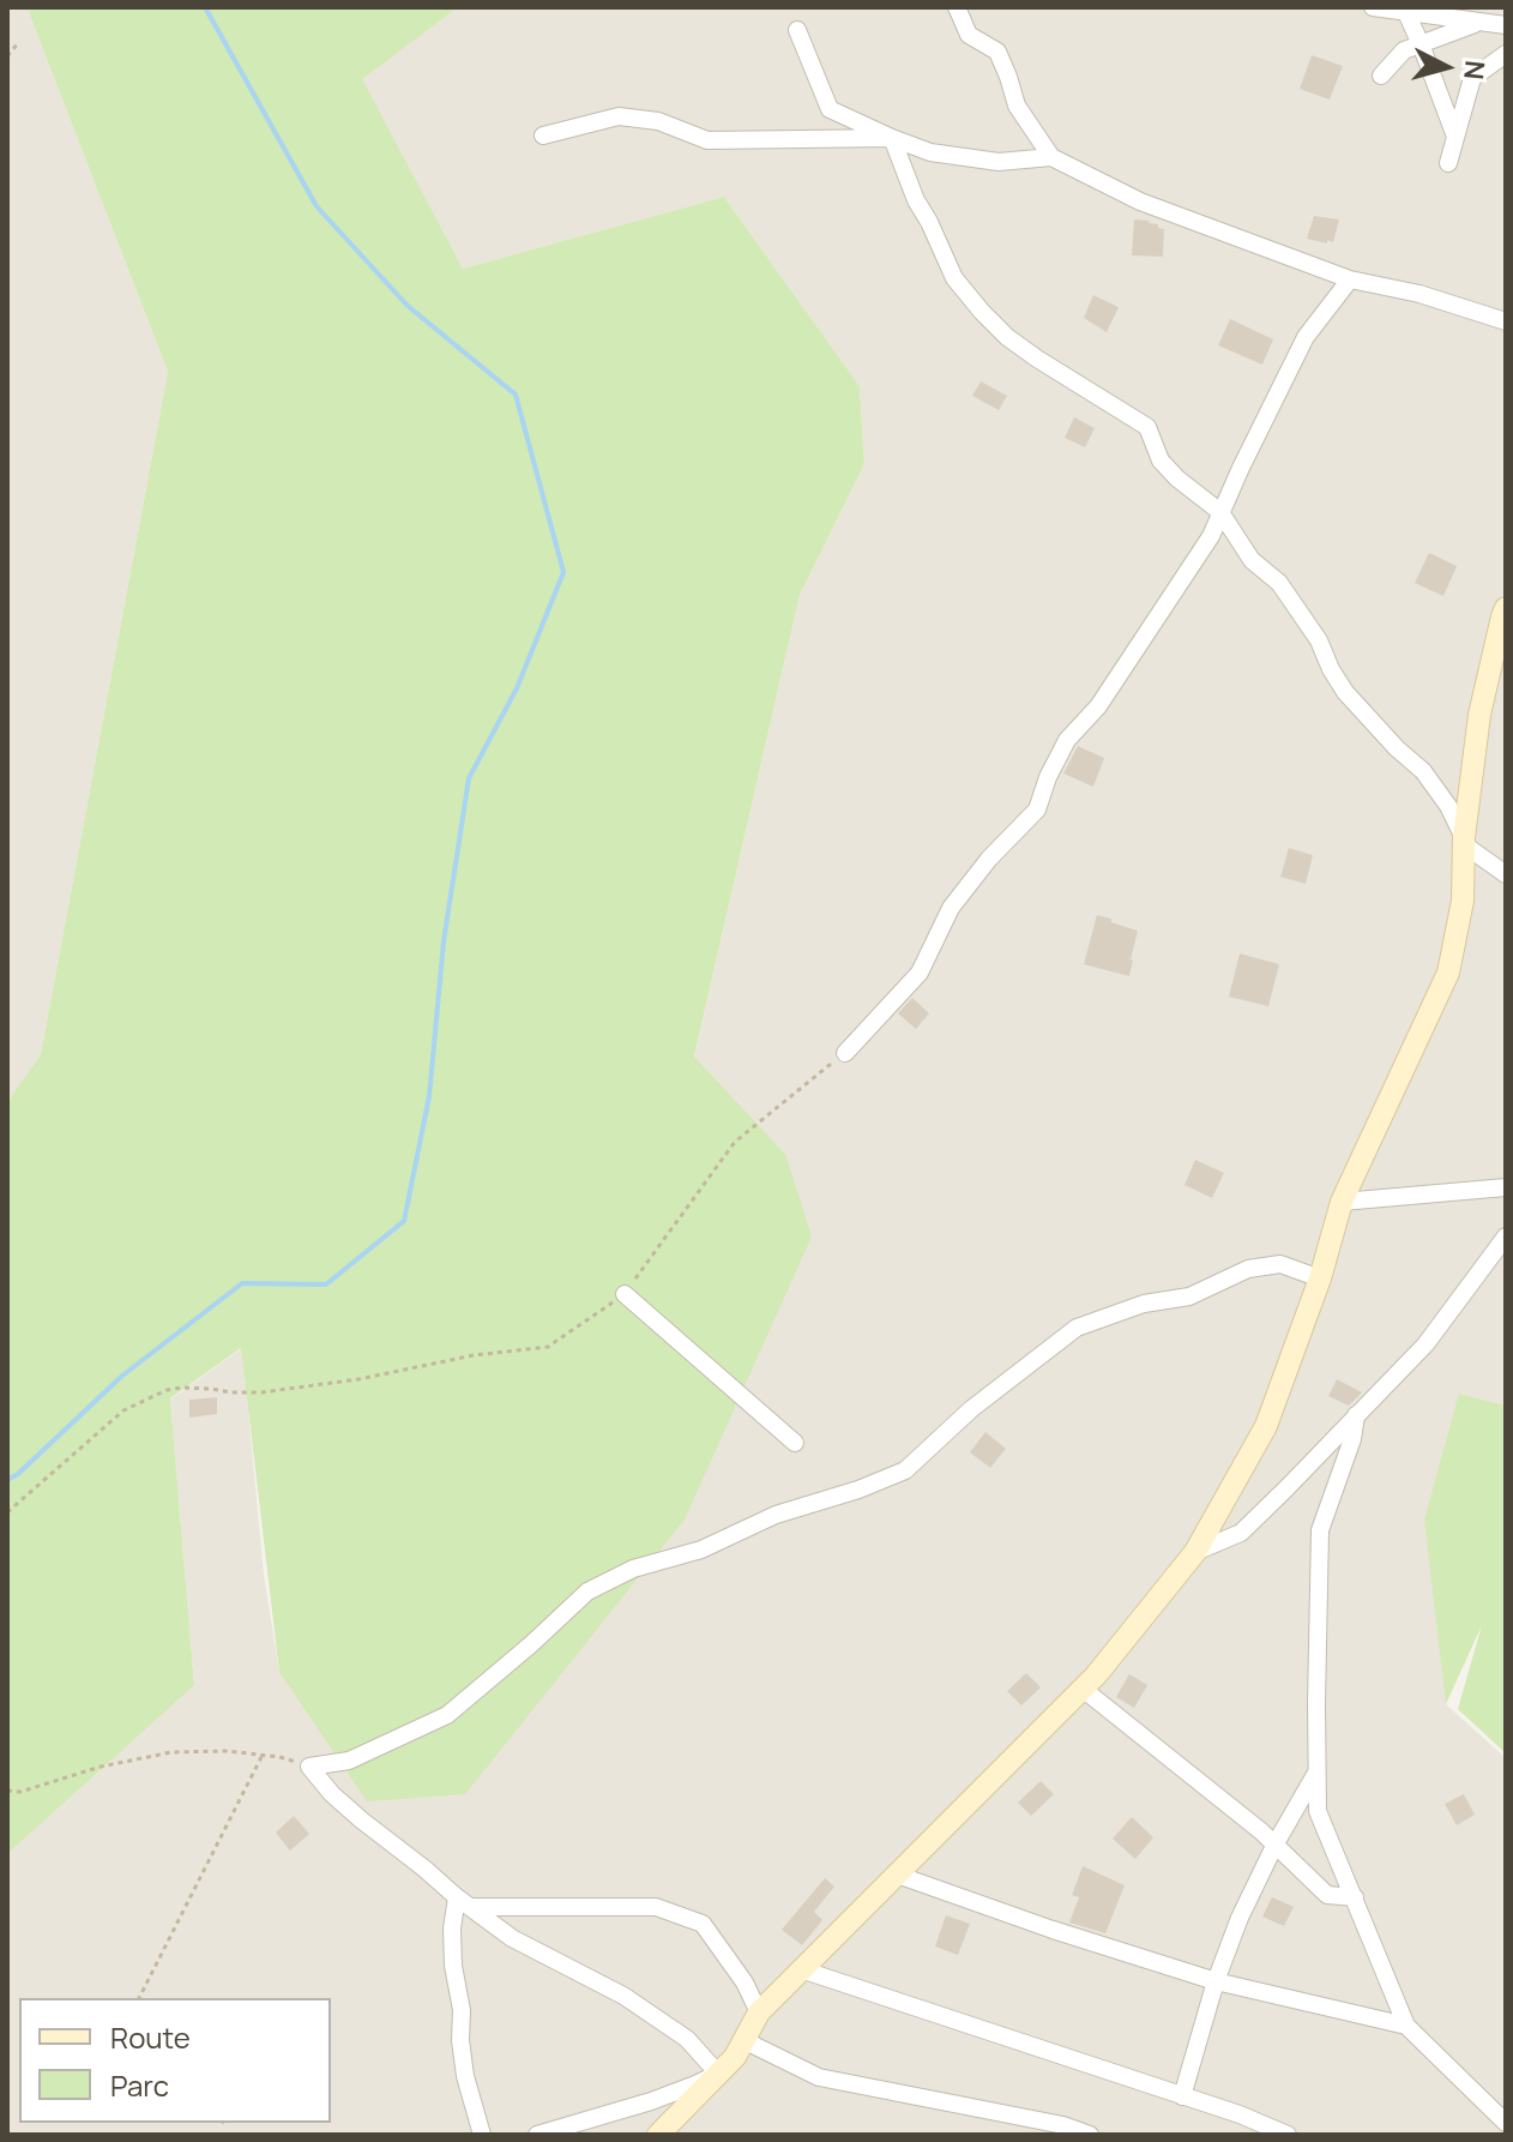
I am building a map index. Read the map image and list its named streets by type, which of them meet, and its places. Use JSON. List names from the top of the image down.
{
  "legend": ["Route", "Parc"],
  "north": "right"
}
